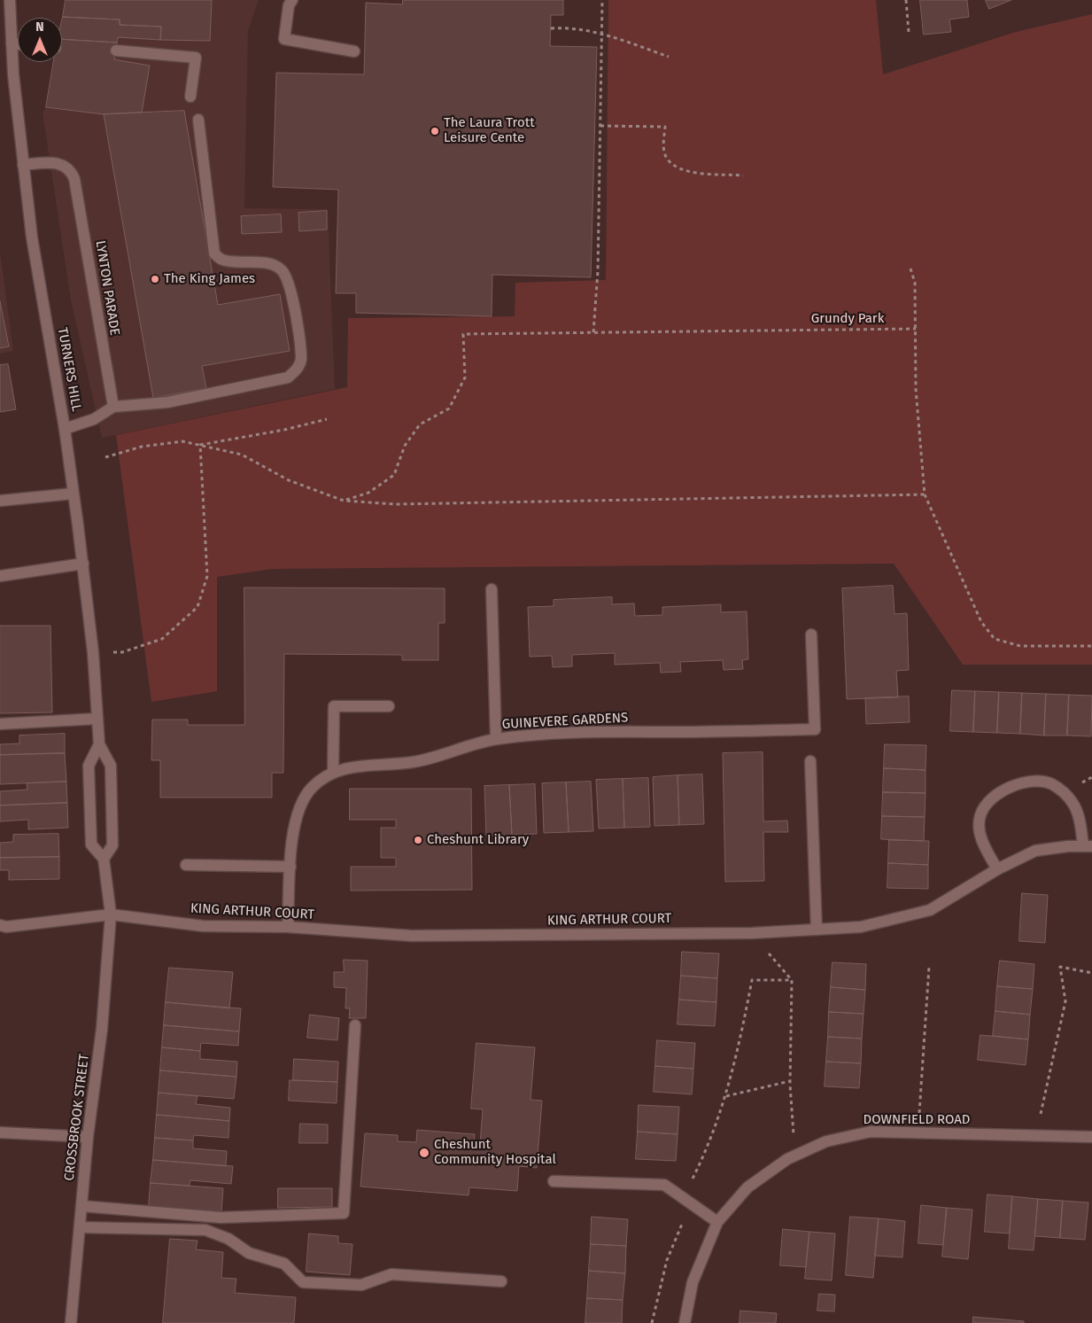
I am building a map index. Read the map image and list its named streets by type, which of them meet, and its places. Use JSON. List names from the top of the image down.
{
  "streets": {
    "street": [
      "LYNTON PARADE",
      "TURNERS HILL",
      "GUINEVERE GARDENS",
      "KING ARTHUR COURT",
      "CROSSBROOK STREET",
      "DOWNFIELD ROAD"
    ]
  },
  "crossings": [
    ["LYNTON PARADE", "TURNERS HILL"],
    ["GUINEVERE GARDENS", "KING ARTHUR COURT"],
    ["KING ARTHUR COURT", "CROSSBROOK STREET"]
  ],
  "parks": ["Grundy Park"],
  "places": [
    "The Laura Trott Leisure Cente",
    "The King James",
    "Cheshunt Library",
    "Cheshunt Community Hospital"
  ],
  "north": "top"
}
